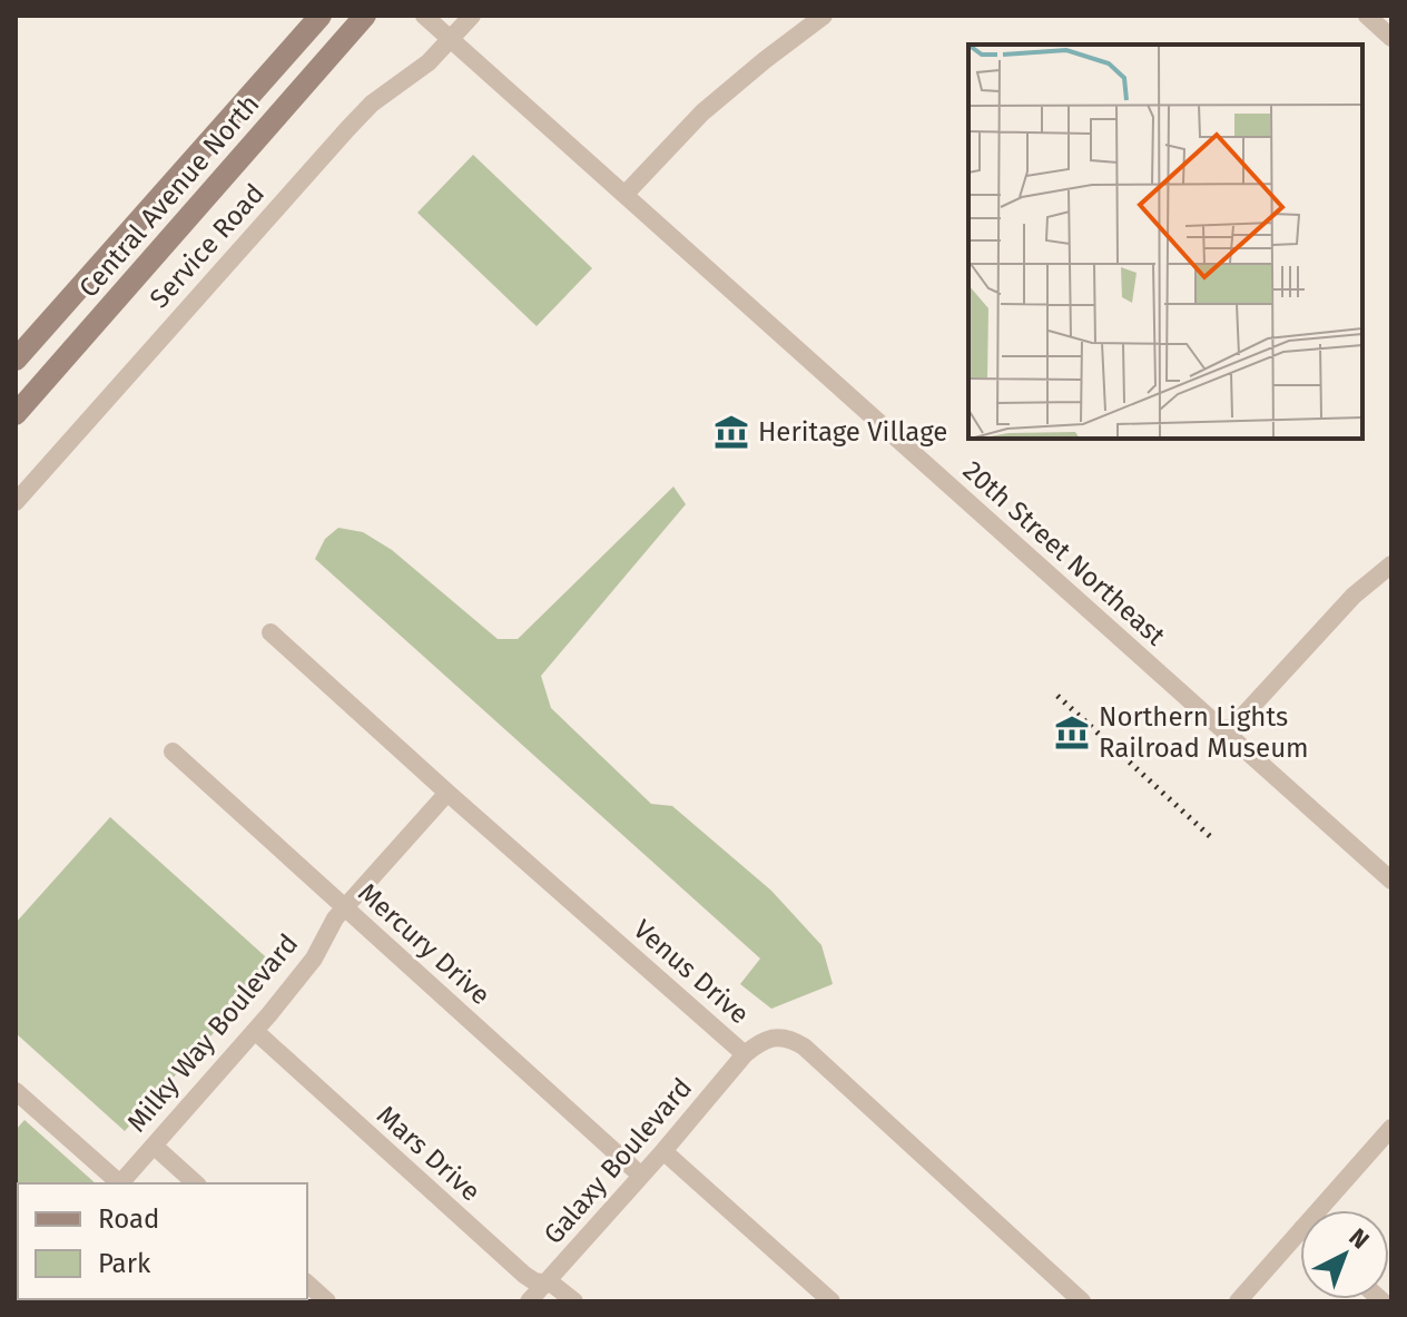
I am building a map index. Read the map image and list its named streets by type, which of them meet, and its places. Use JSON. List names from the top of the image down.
{
  "streets": {
    "main road": ["Central Avenue North"],
    "street": [
      "Service Road",
      "20th Street Northeast",
      "Mercury Drive",
      "Venus Drive",
      "Milky Way Boulevard",
      "Mars Drive",
      "Galaxy Boulevard"
    ]
  },
  "crossings": [
    ["Service Road", "20th Street Northeast"],
    ["Mercury Drive", "Milky Way Boulevard"],
    ["Mercury Drive", "Galaxy Boulevard"],
    ["Venus Drive", "Milky Way Boulevard"],
    ["Venus Drive", "Galaxy Boulevard"],
    ["Milky Way Boulevard", "Mars Drive"],
    ["Mars Drive", "Galaxy Boulevard"]
  ],
  "places": {
    "museum": ["Heritage Village", "Northern Lights Railroad Museum"]
  },
  "legend": ["Road", "Park"],
  "north": "top right"
}
